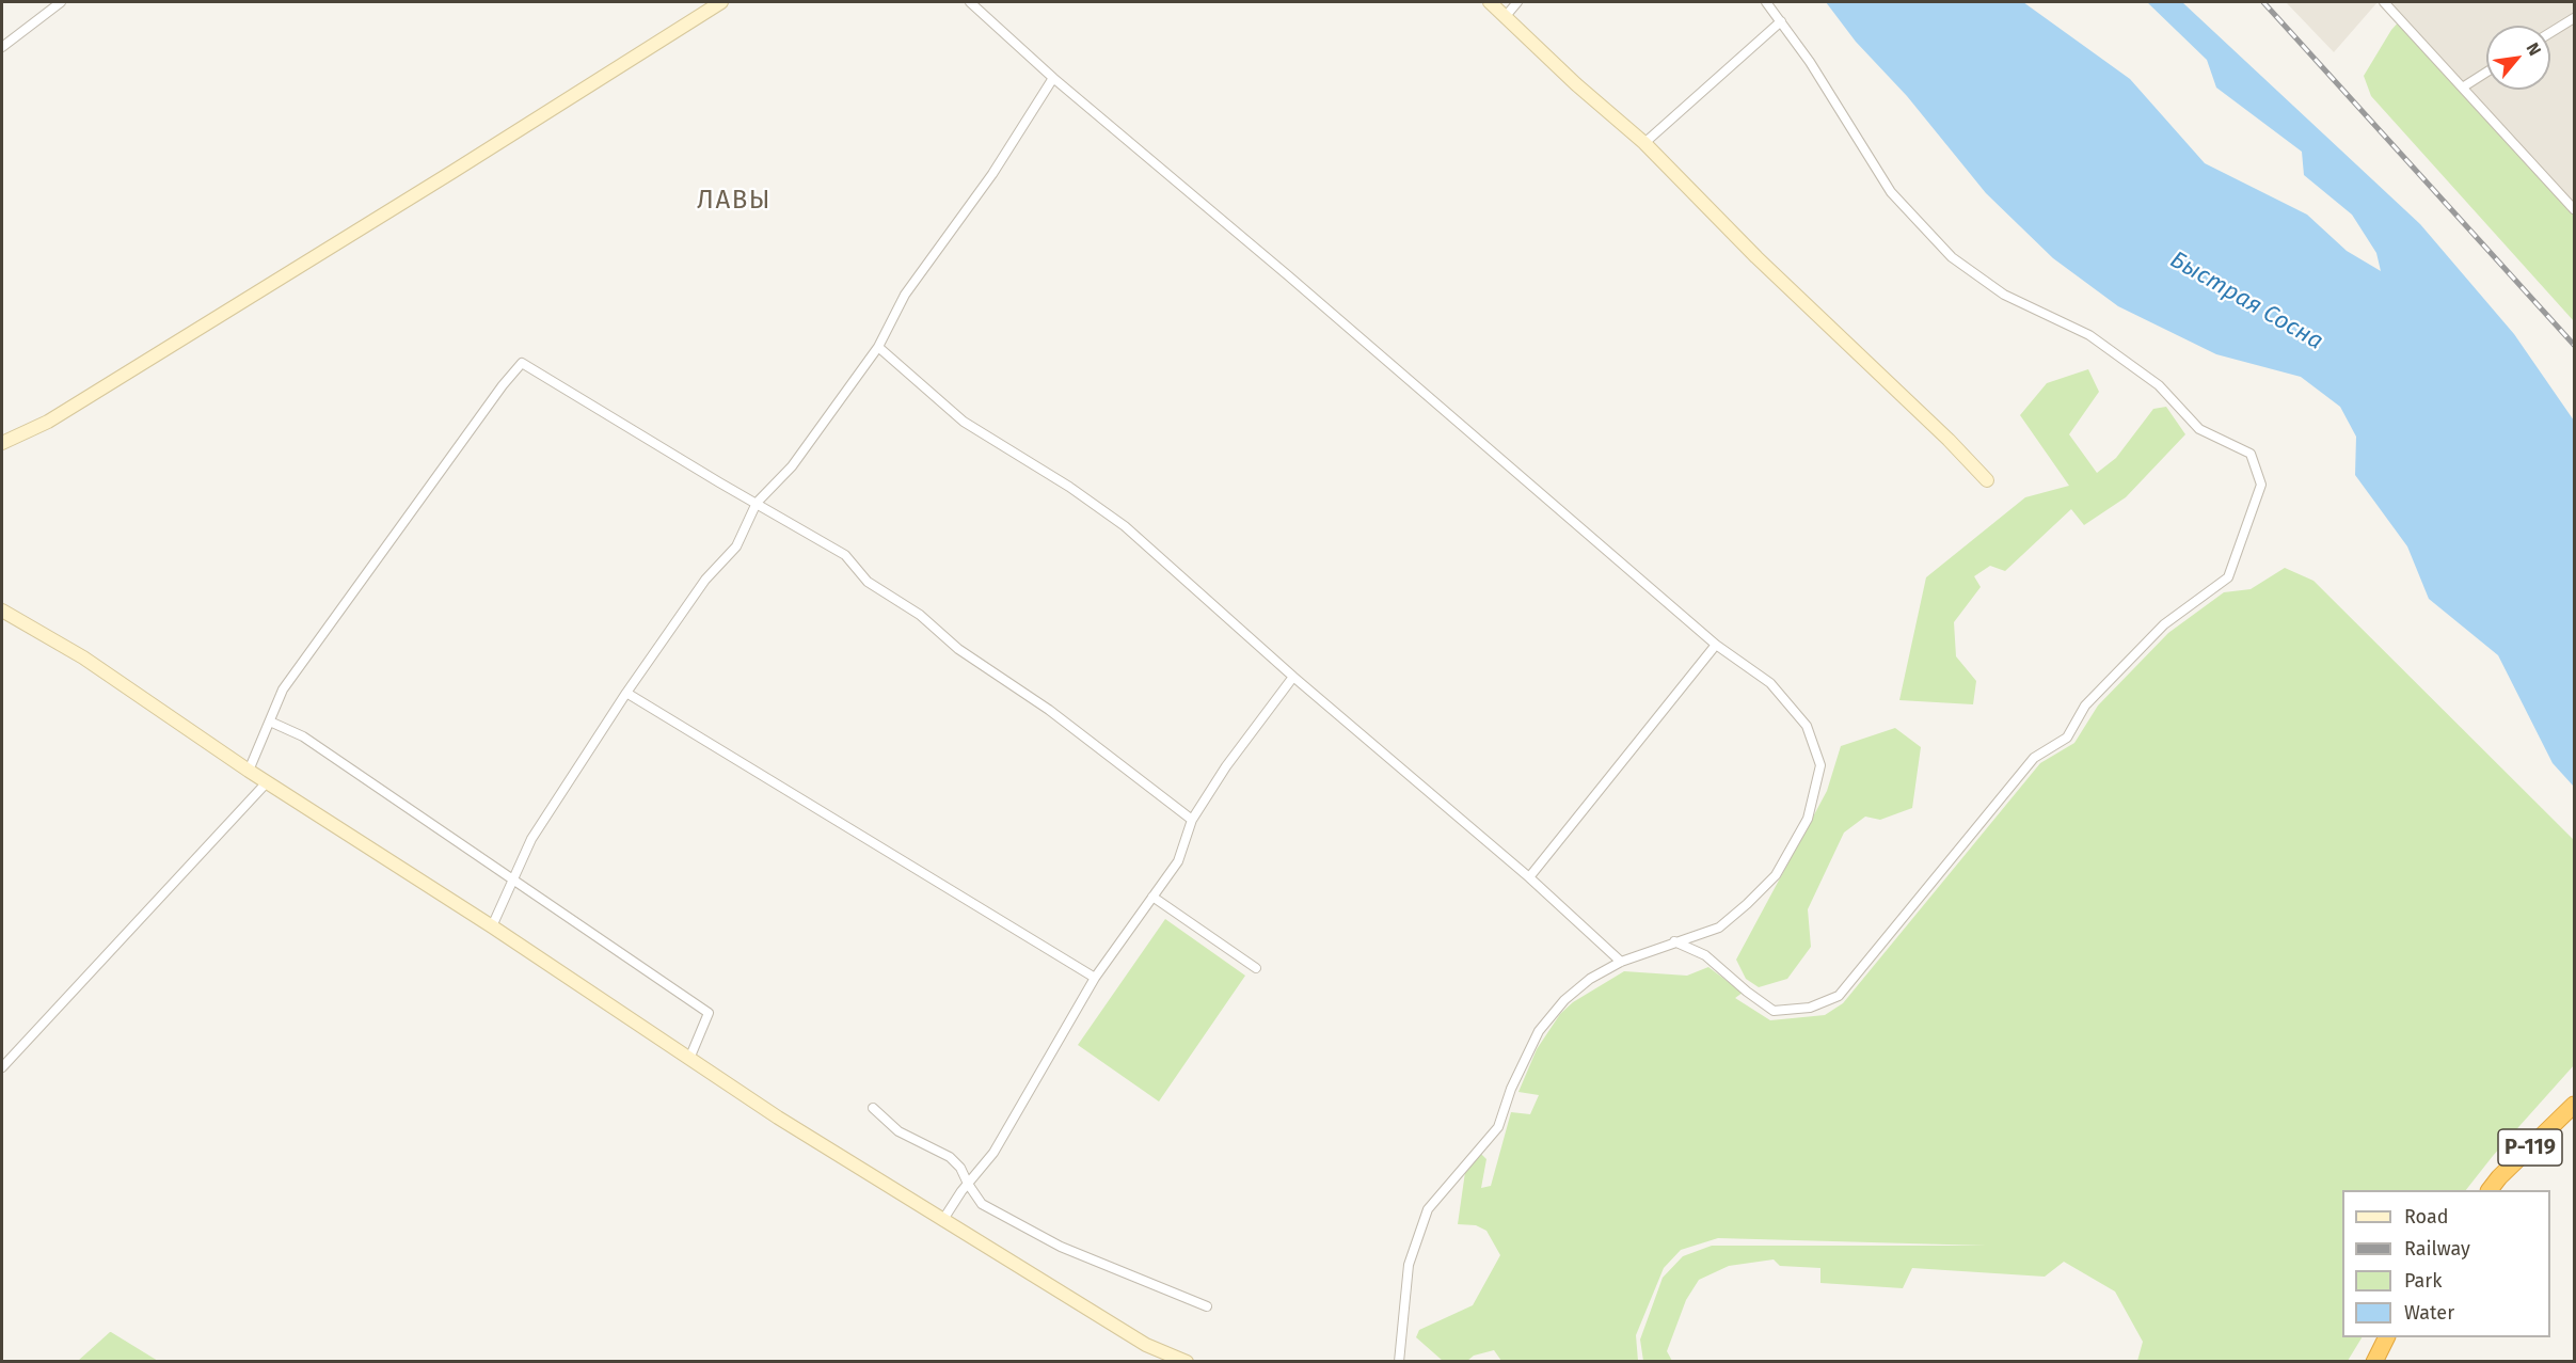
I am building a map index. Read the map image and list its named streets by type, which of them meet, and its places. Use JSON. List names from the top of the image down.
{
  "streets": {
    "highway": ["Р-119"]
  },
  "districts": ["ЛАВЫ"],
  "water": ["Быстрая Сосна"],
  "legend": [
    "Road",
    "Railway",
    "Park",
    "Water"
  ],
  "north": "top right"
}
